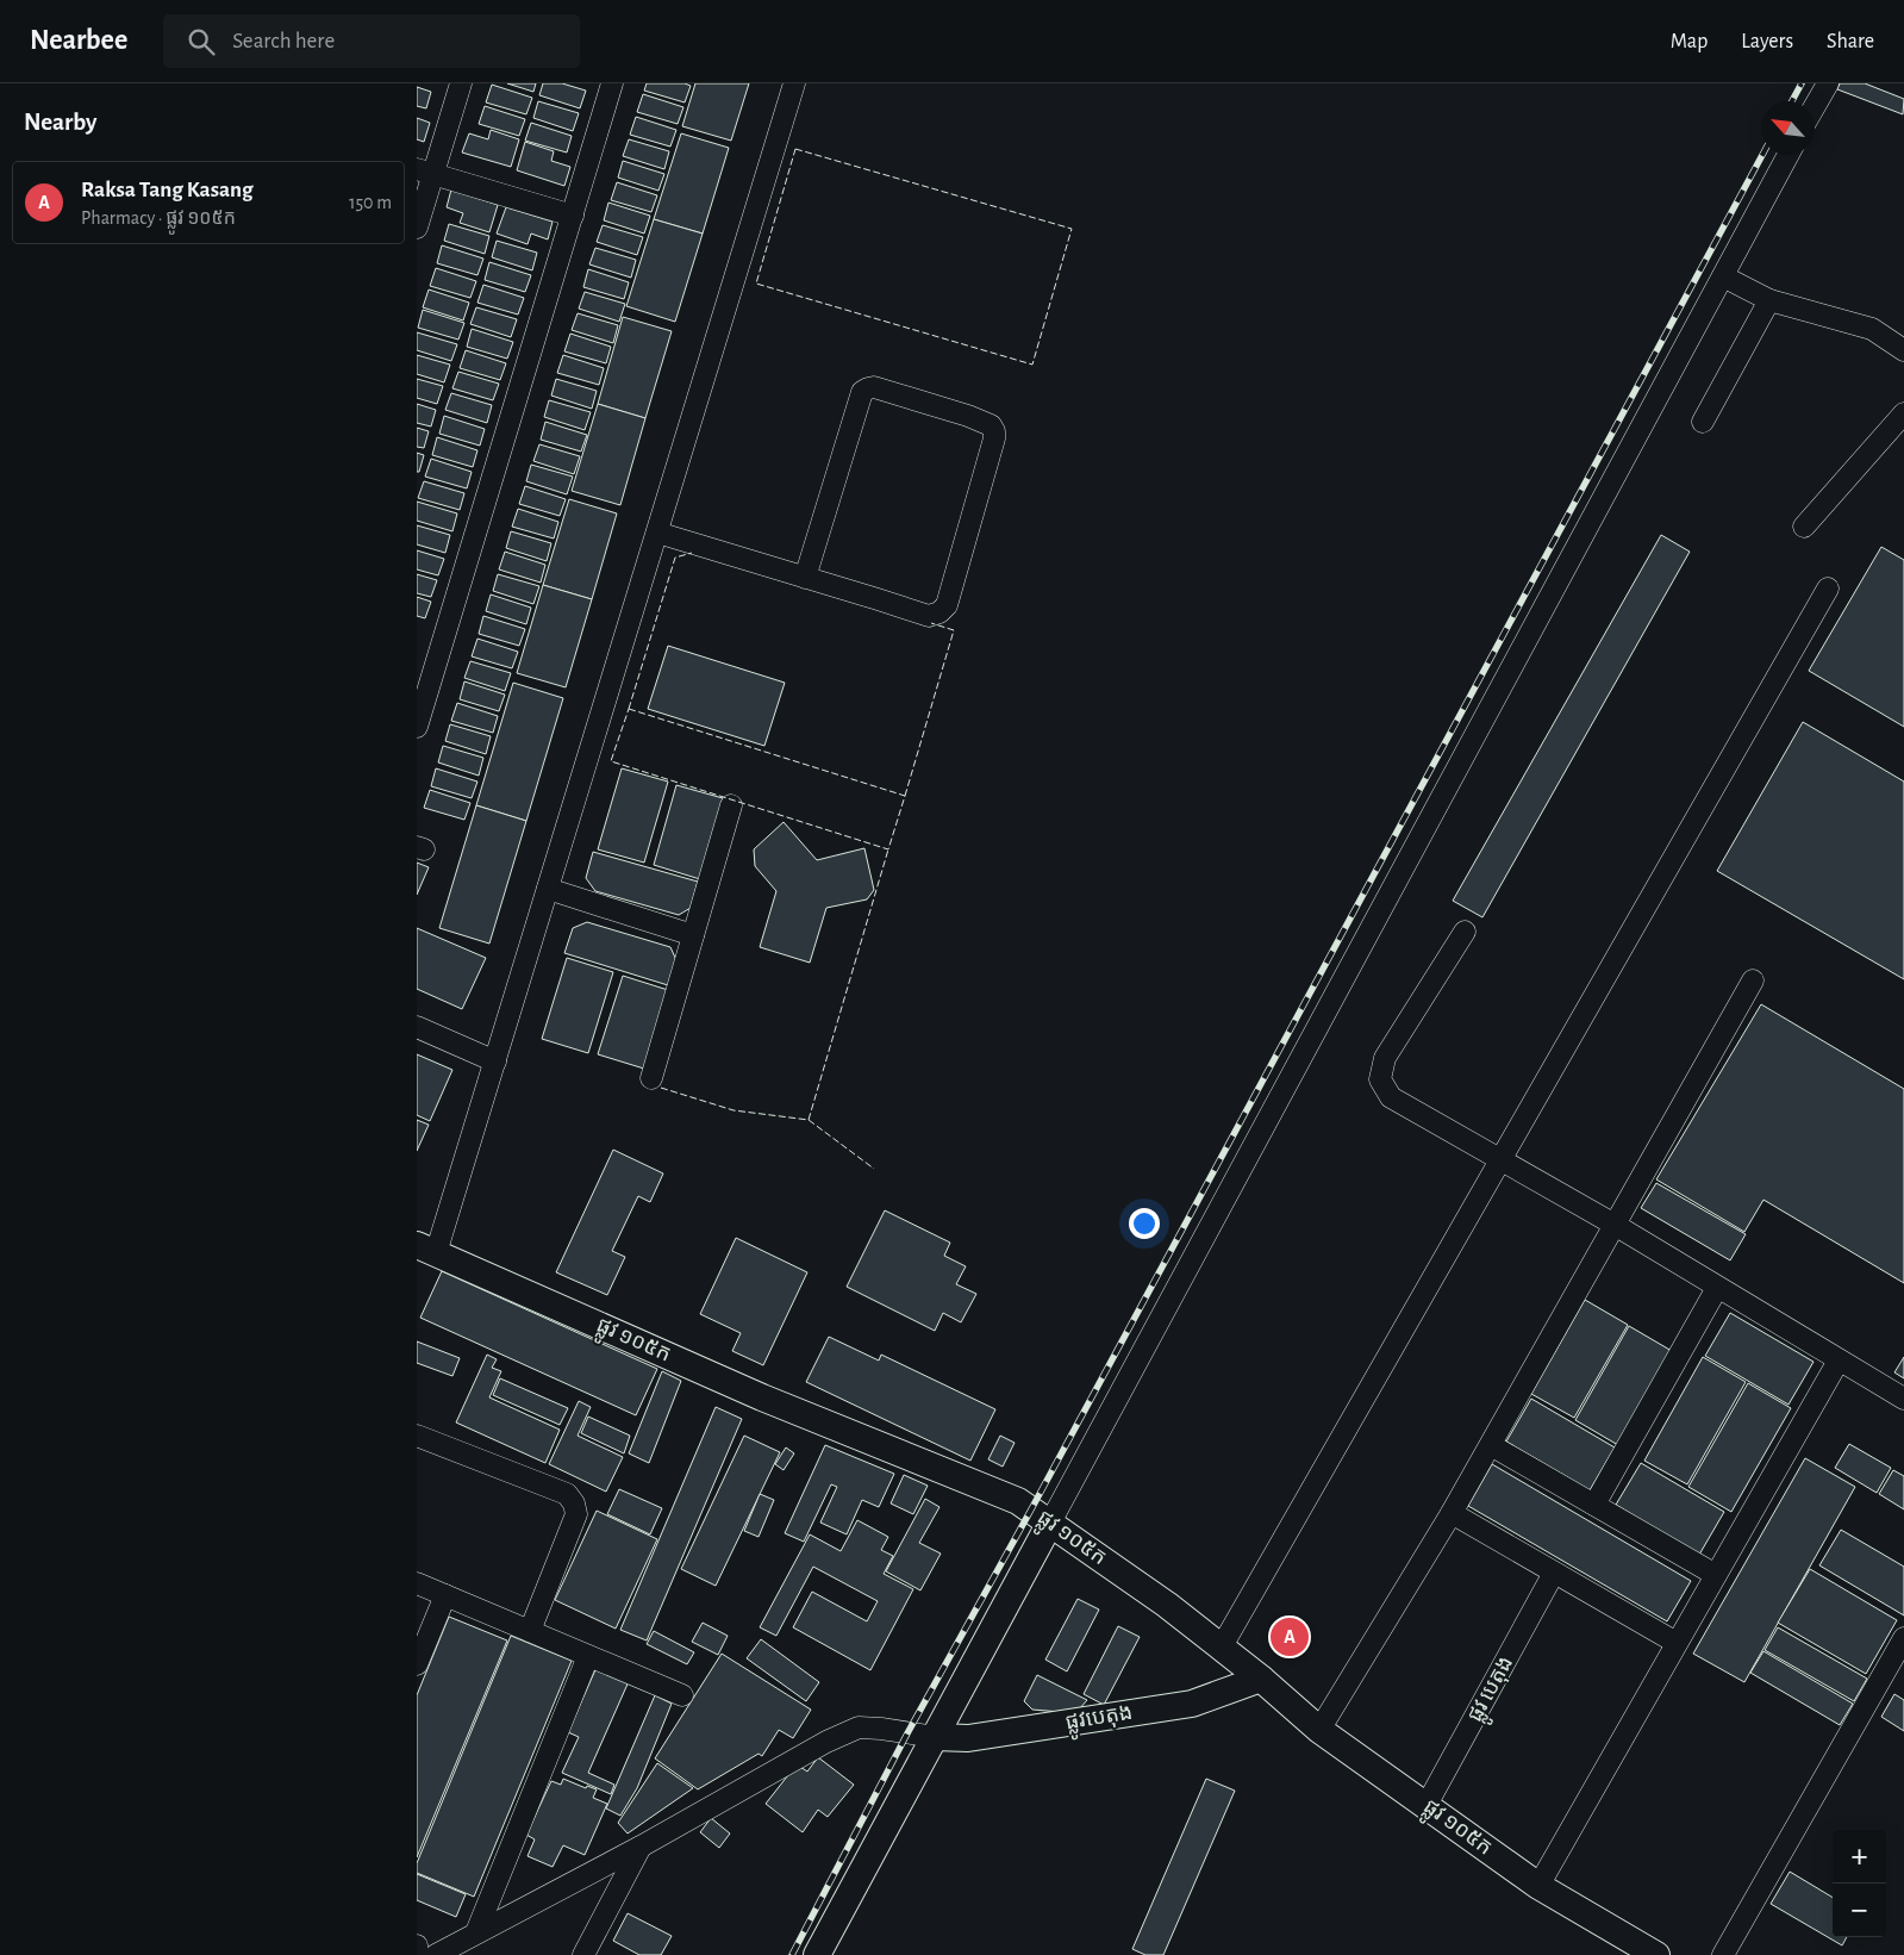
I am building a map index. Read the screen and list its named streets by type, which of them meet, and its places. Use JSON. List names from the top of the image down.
{
  "streets": {
    "main road": ["ផ្លូវ ១០៥ក", "ផ្លូវបេតុង"],
    "street": ["ផ្លូវ បេតុង"]
  },
  "crossings": [
    ["ផ្លូវ ១០៥ក", "ផ្លូវ បេតុង"],
    ["ផ្លូវ ១០៥ក", "ផ្លូវបេតុង"]
  ],
  "north": "top left",
  "page": {
    "header": "Nearbee",
    "search": "Search here",
    "nav": ["Map", "Layers", "Share"],
    "heading": "Nearby",
    "list": [
      {
        "mark": "A",
        "name": "Raksa Tang Kasang",
        "note": "Pharmacy · ផ្លូវ ១០៥ក",
        "value": "150 m"
      }
    ],
    "pins": "A",
    "map_buttons": ["+", "−"]
  }
}
